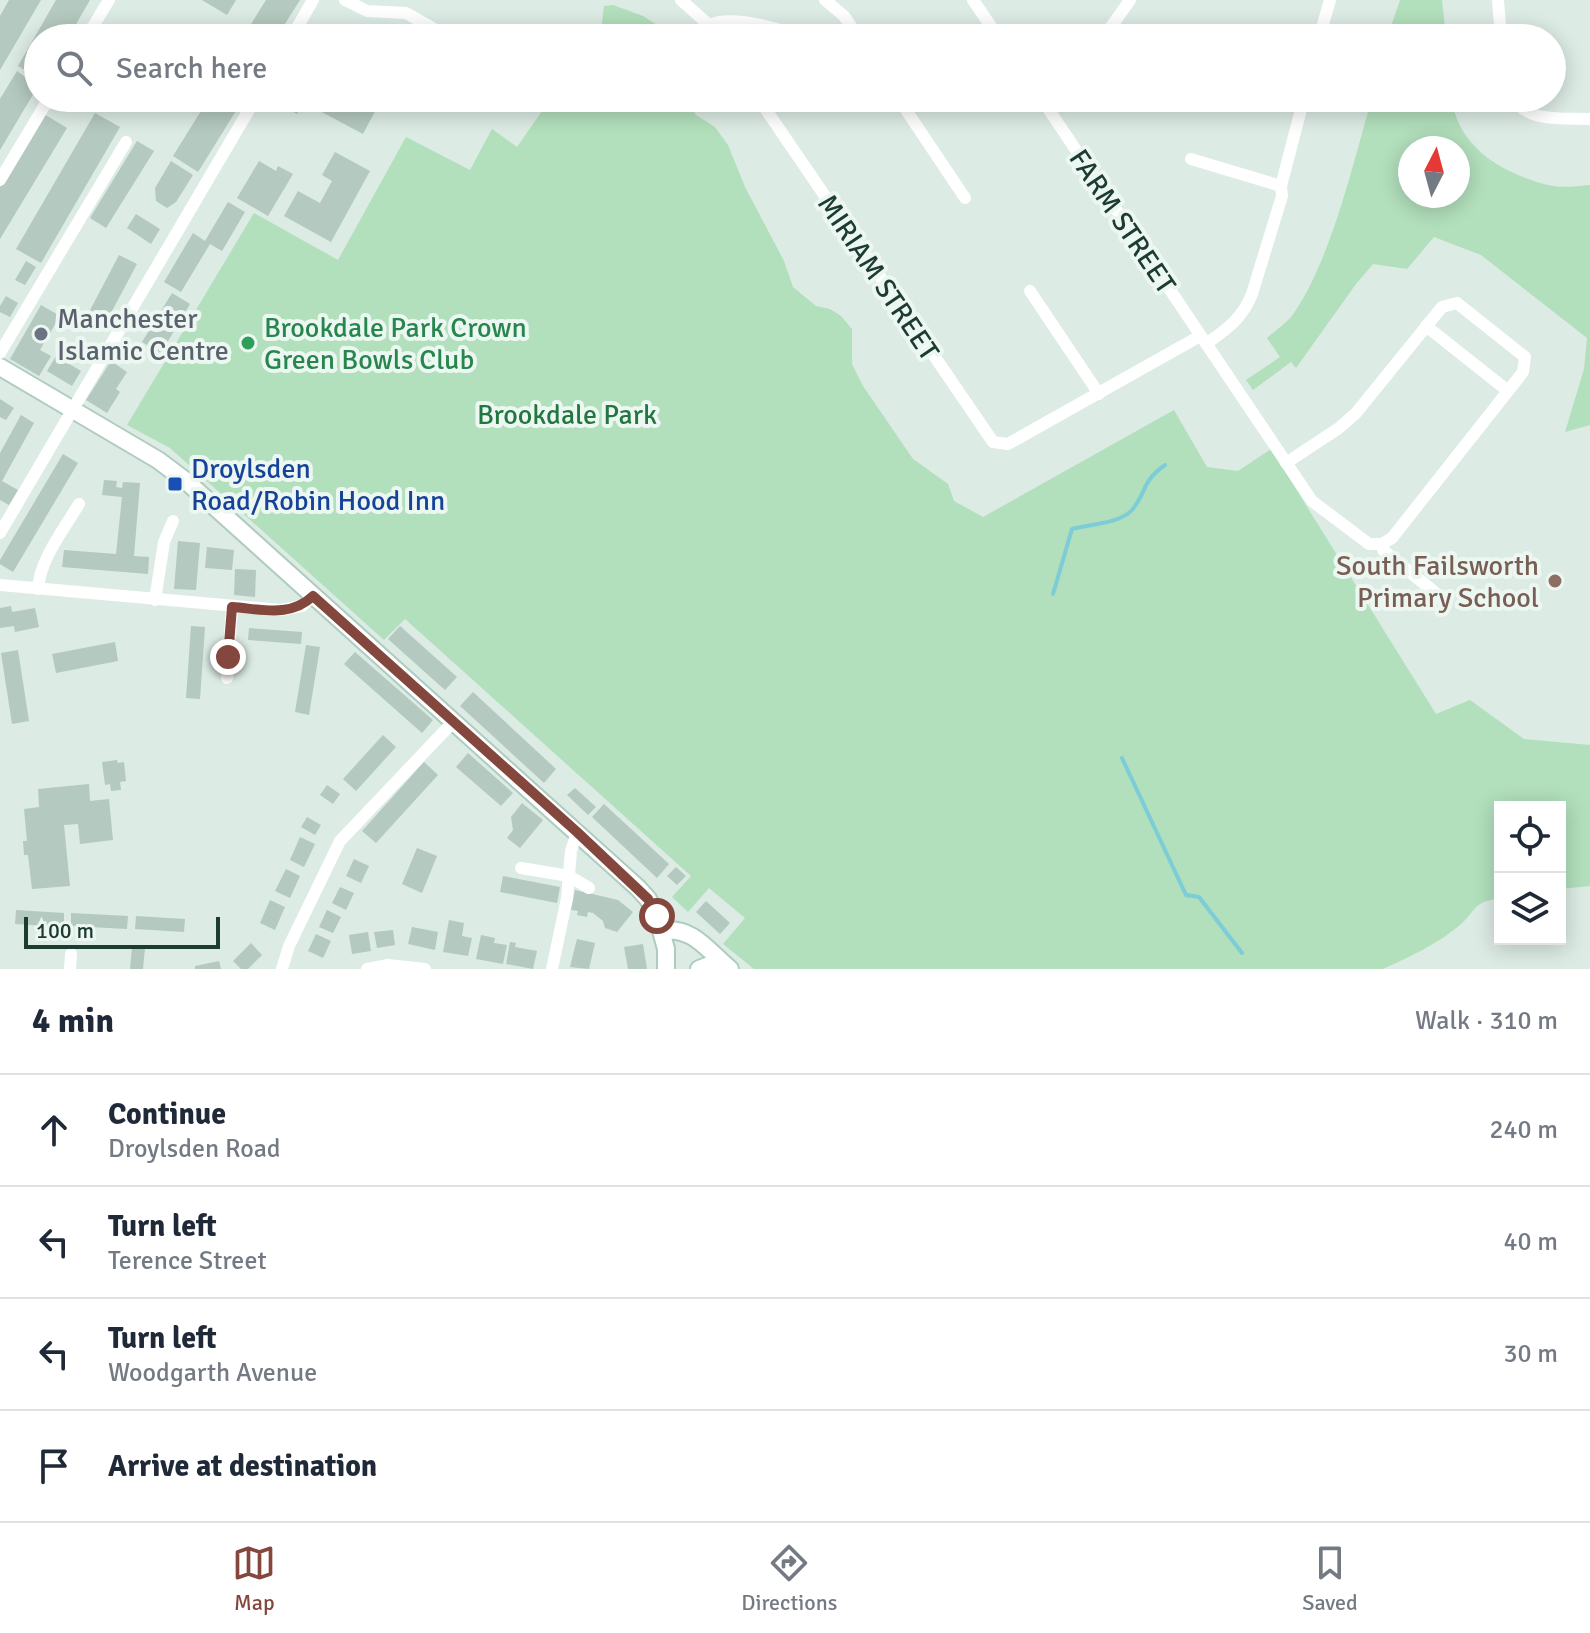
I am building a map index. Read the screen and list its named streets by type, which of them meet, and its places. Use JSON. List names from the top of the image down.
{
  "streets": {
    "street": ["FARM STREET", "MIRIAM STREET"]
  },
  "parks": ["Brookdale Park"],
  "places": {
    "other": ["Manchester Islamic Centre", "Brookdale Park Crown Green Bowls Club", "South Failsworth Primary School"],
    "transit": ["Droylsden Road/Robin Hood Inn"]
  },
  "scale_bar": "100 m",
  "north": "top",
  "page": {
    "search": "Search here",
    "scale": "100 m",
    "heading": ["4 min", "Walk · 310 m"],
    "list": [
      ["Continue", "Droylsden Road", "240 m"],
      ["Turn left", "Terence Street", "40 m"],
      ["Turn left", "Woodgarth Avenue", "30 m"],
      "Arrive at destination"
    ],
    "nav": ["Map", "Directions", "Saved"]
  }
}
